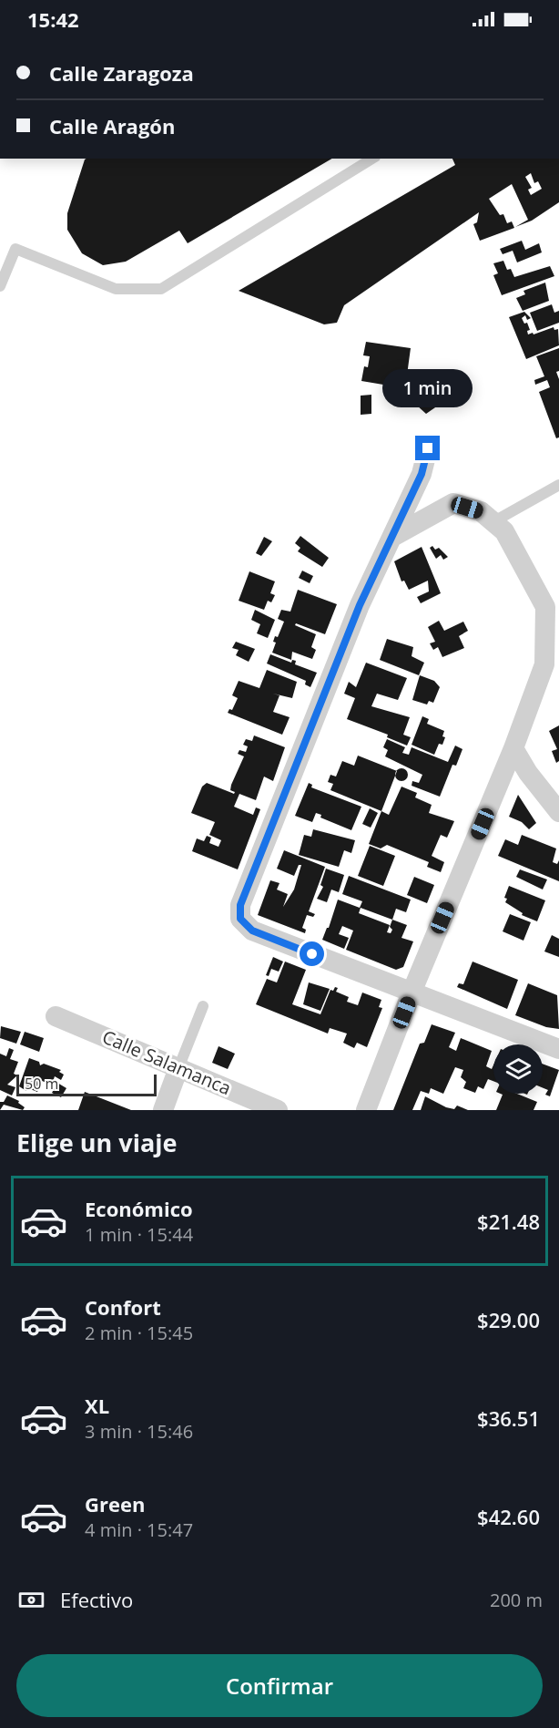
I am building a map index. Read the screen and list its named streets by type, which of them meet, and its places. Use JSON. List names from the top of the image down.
{
  "streets": {
    "street": ["Calle Salamanca"]
  },
  "scale_bar": "50 m",
  "page": {
    "status": "15:42",
    "banner": ["Calle Zaragoza", "Calle Aragón"],
    "bubble": "1 min",
    "scale": "50 m",
    "heading": "Elige un viaje",
    "list": [
      {
        "name": "Económico",
        "note": "1 min · 15:44",
        "value": "$21.48"
      },
      {
        "name": "Confort",
        "note": "2 min · 15:45",
        "value": "$29.00"
      },
      {
        "name": "XL",
        "note": "3 min · 15:46",
        "value": "$36.51"
      },
      {
        "name": "Green",
        "note": "4 min · 15:47",
        "value": "$42.60"
      }
    ],
    "pay": ["Efectivo", "200 m"],
    "buttons": "Confirmar"
  }
}
